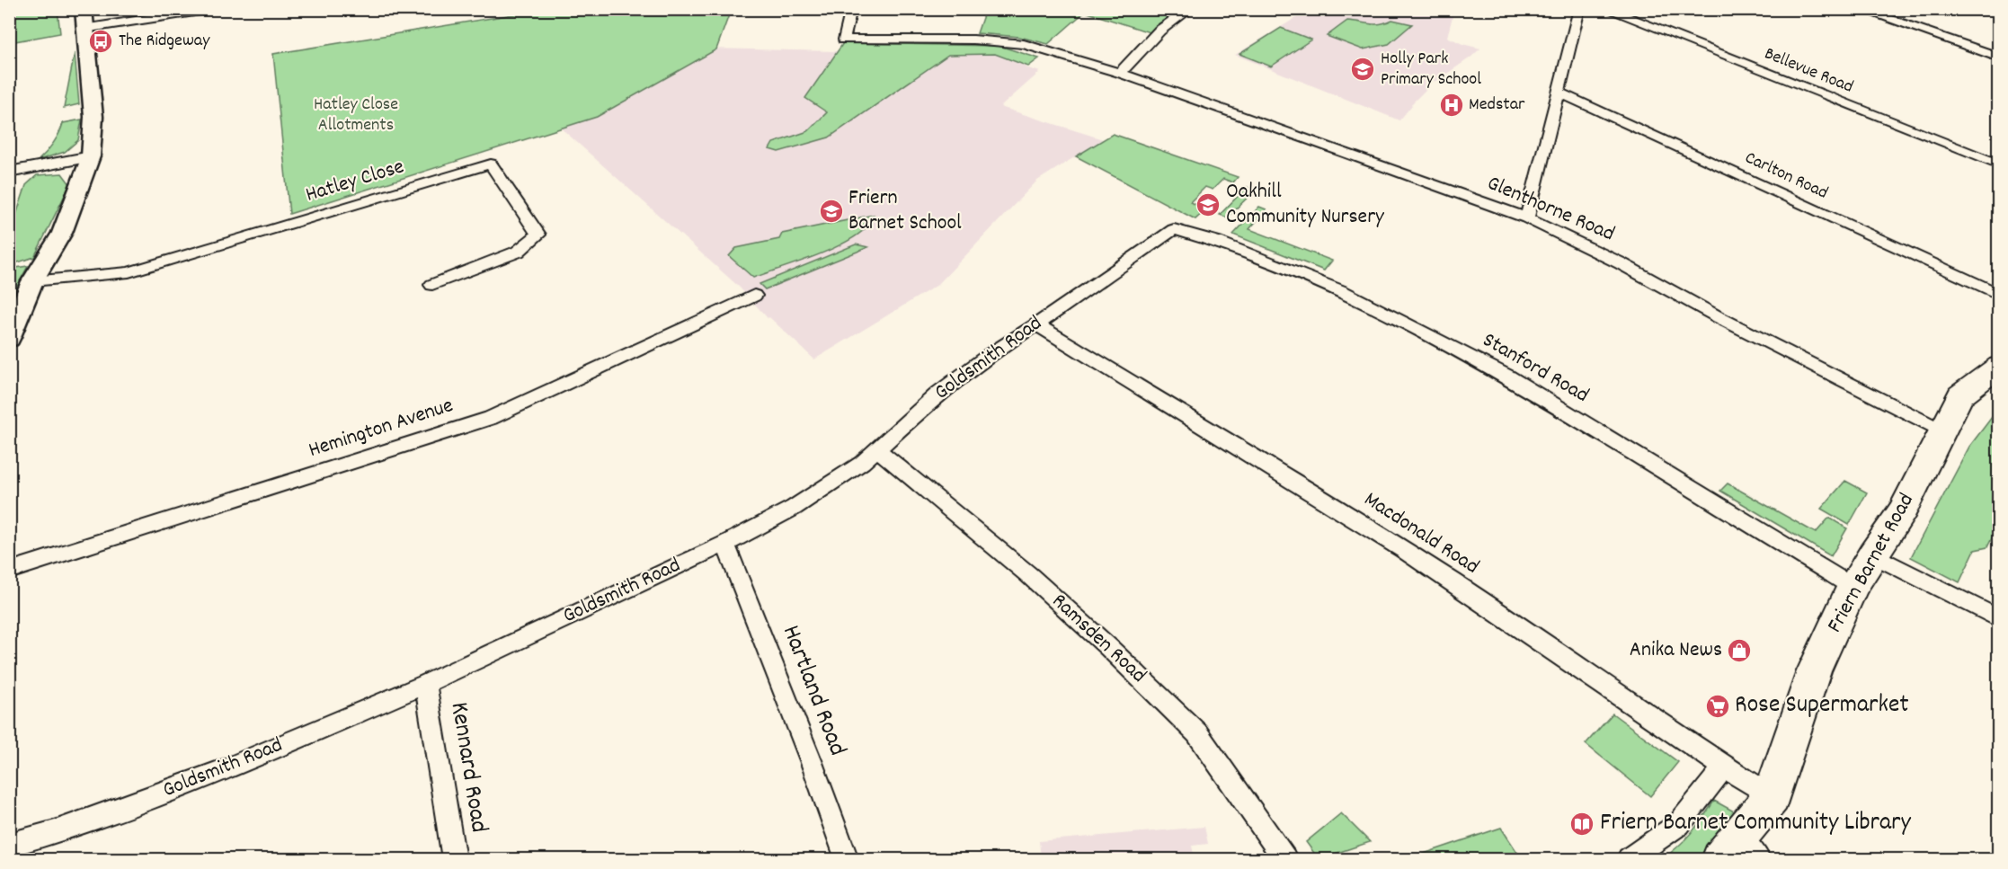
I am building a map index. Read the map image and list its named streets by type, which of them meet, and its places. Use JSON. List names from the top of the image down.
{
  "streets": {
    "main road": ["Friern Barnet Road"],
    "street": [
      "Bellevue Road",
      "Carlton Road",
      "Hatley Close",
      "Glenthorne Road",
      "Goldsmith Road",
      "Stanford Road",
      "Hemington Avenue",
      "Macdonald Road",
      "Ramsden Road",
      "Hartland Road",
      "Kennard Road"
    ]
  },
  "crossings": [
    ["Glenthorne Road", "Friern Barnet Road"],
    ["Goldsmith Road", "Stanford Road"],
    ["Goldsmith Road", "Macdonald Road"],
    ["Goldsmith Road", "Ramsden Road"],
    ["Goldsmith Road", "Hartland Road"],
    ["Goldsmith Road", "Kennard Road"],
    ["Stanford Road", "Friern Barnet Road"],
    ["Macdonald Road", "Friern Barnet Road"]
  ],
  "parks": ["Hatley Close Allotments"],
  "places": {
    "bus stop": ["The Ridgeway"],
    "school or university": ["Holly Park Primary School", "Oakhill Community Nursery", "Friern Barnet School"],
    "hospital": ["Medstar"],
    "shop": ["Anika News"],
    "supermarket": ["Rose Supermarket"],
    "library": ["Friern Barnet Community Library"]
  }
}
